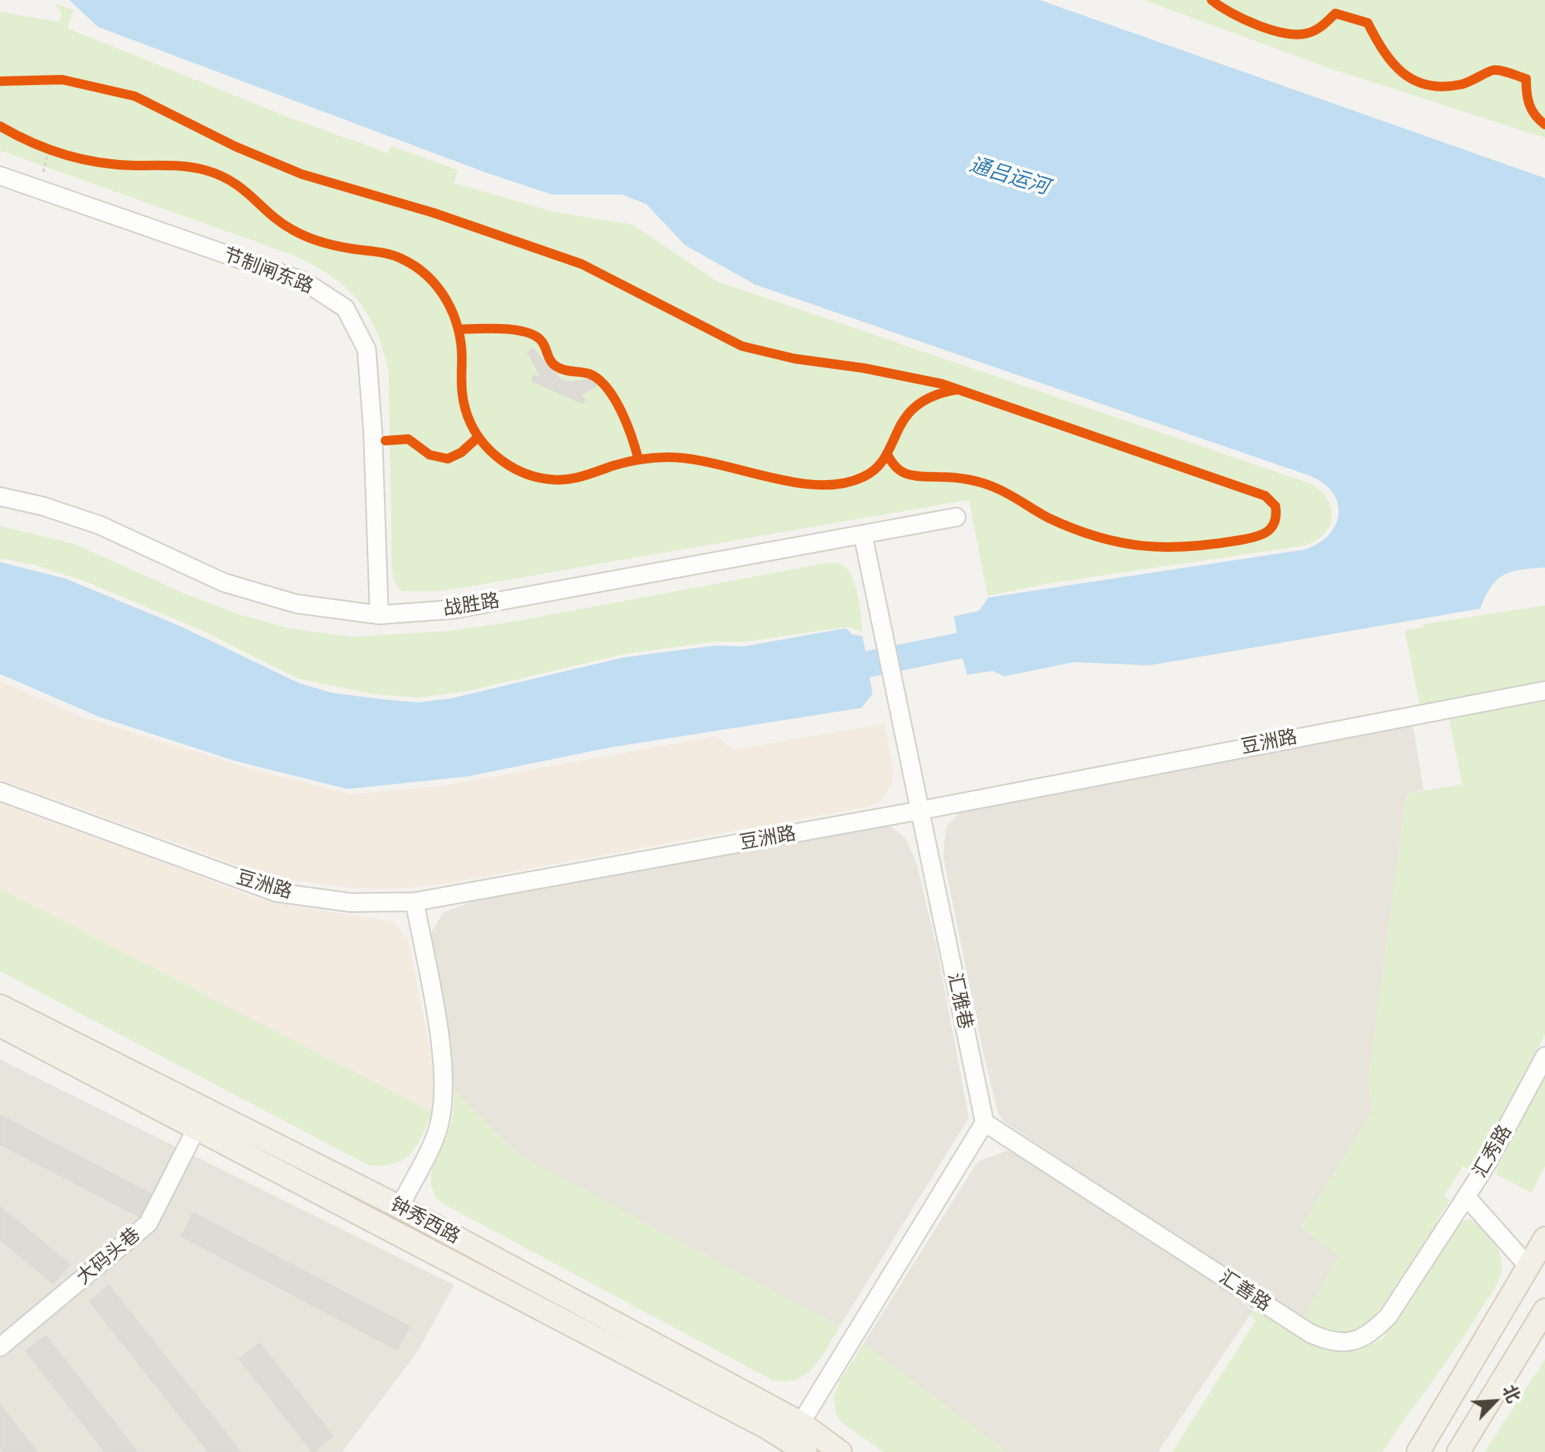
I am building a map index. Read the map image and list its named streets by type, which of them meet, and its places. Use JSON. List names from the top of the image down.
{
  "streets": {
    "main road": ["钟秀西路"],
    "street": [
      "节制闸东路",
      "战胜路",
      "豆洲路",
      "汇雅巷",
      "汇秀路",
      "大码头巷",
      "汇善路"
    ]
  },
  "crossings": [
    ["节制闸东路", "战胜路"],
    ["战胜路", "汇雅巷"],
    ["豆洲路", "汇雅巷"],
    ["汇雅巷", "汇善路"],
    ["汇秀路", "汇善路"],
    ["钟秀西路", "大码头巷"]
  ],
  "water": ["通吕运河"],
  "north": "top right"
}
